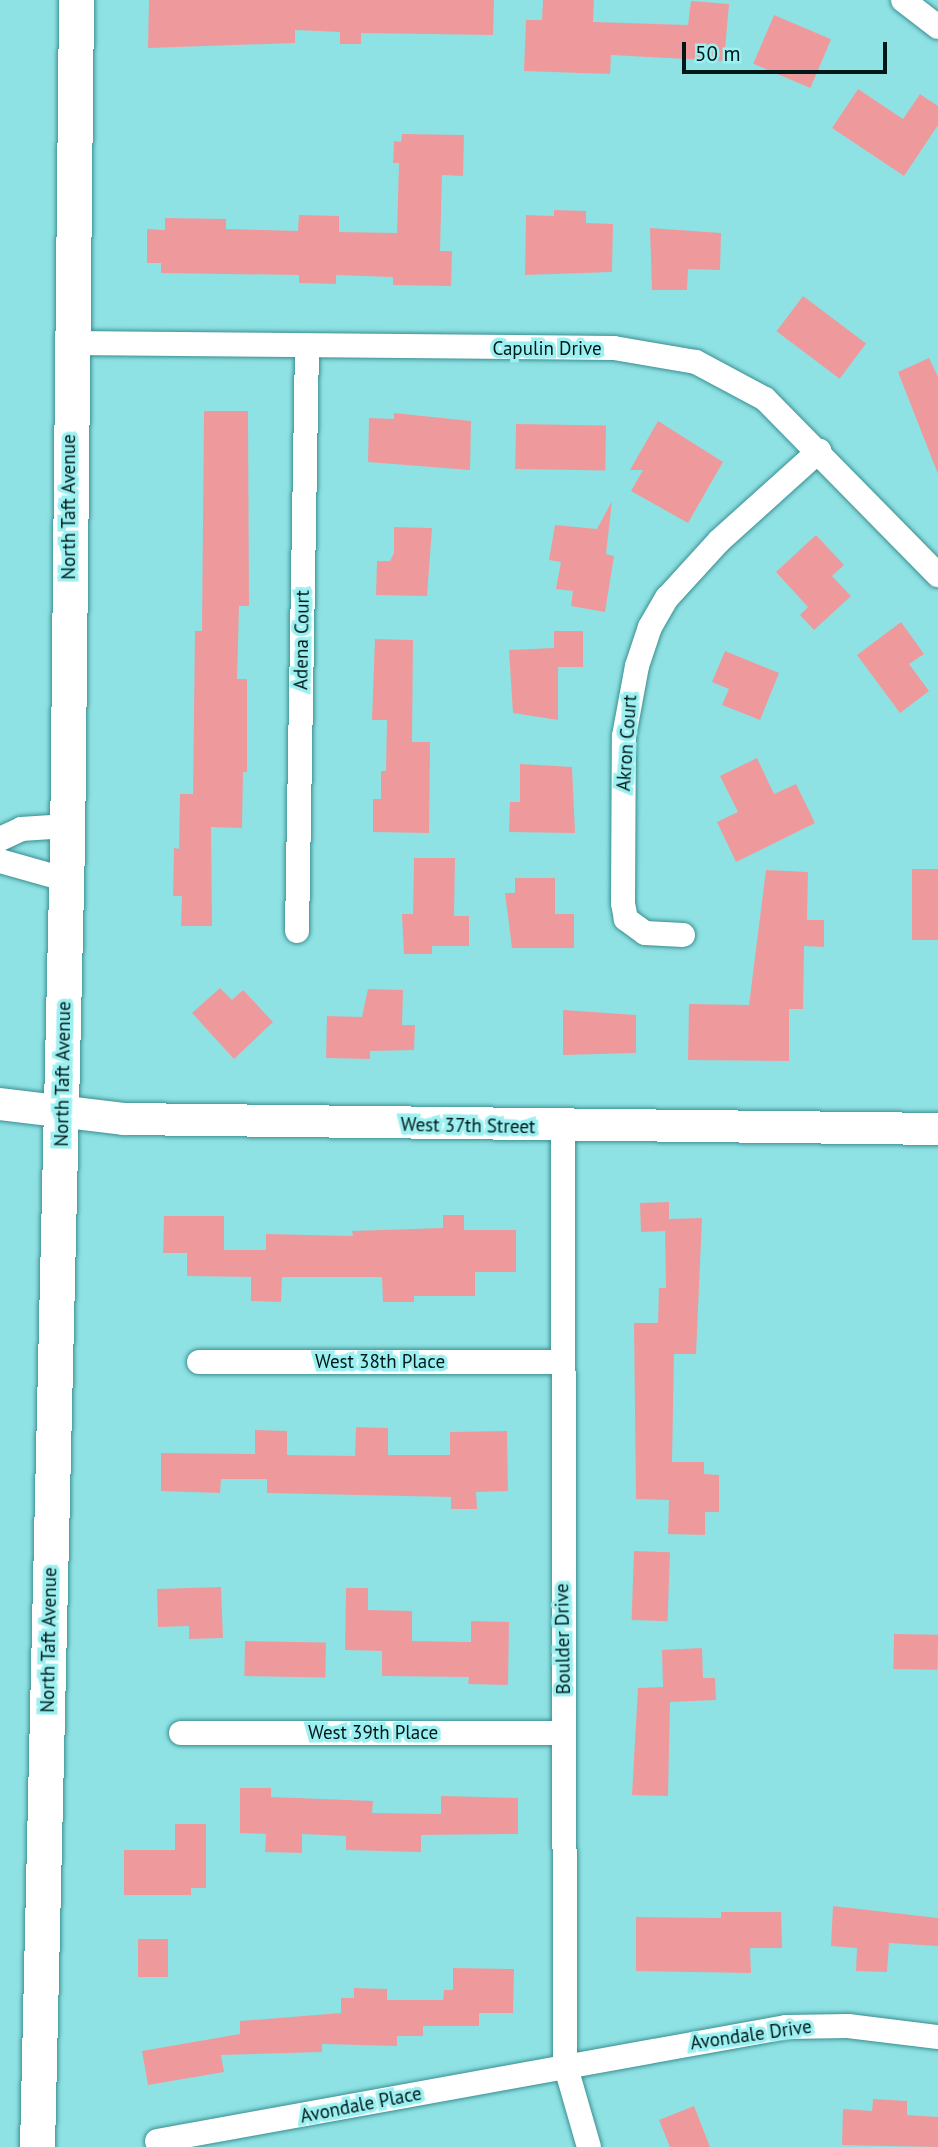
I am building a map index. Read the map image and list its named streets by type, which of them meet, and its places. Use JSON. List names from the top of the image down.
{
  "streets": {
    "main road": ["North Taft Avenue"],
    "street": [
      "Capulin Drive",
      "Adena Court",
      "Akron Court",
      "West 37th Street",
      "West 38th Place",
      "Boulder Drive",
      "West 39th Place",
      "Avondale Drive",
      "Avondale Place"
    ]
  },
  "crossings": [
    ["Capulin Drive", "North Taft Avenue"],
    ["Capulin Drive", "Adena Court"],
    ["Capulin Drive", "Akron Court"],
    ["North Taft Avenue", "West 37th Street"],
    ["West 37th Street", "Boulder Drive"],
    ["West 38th Place", "Boulder Drive"],
    ["Boulder Drive", "West 39th Place"],
    ["Boulder Drive", "Avondale Drive"],
    ["Boulder Drive", "Avondale Place"],
    ["Avondale Drive", "Avondale Place"]
  ],
  "scale_bar": "50 m"
}
